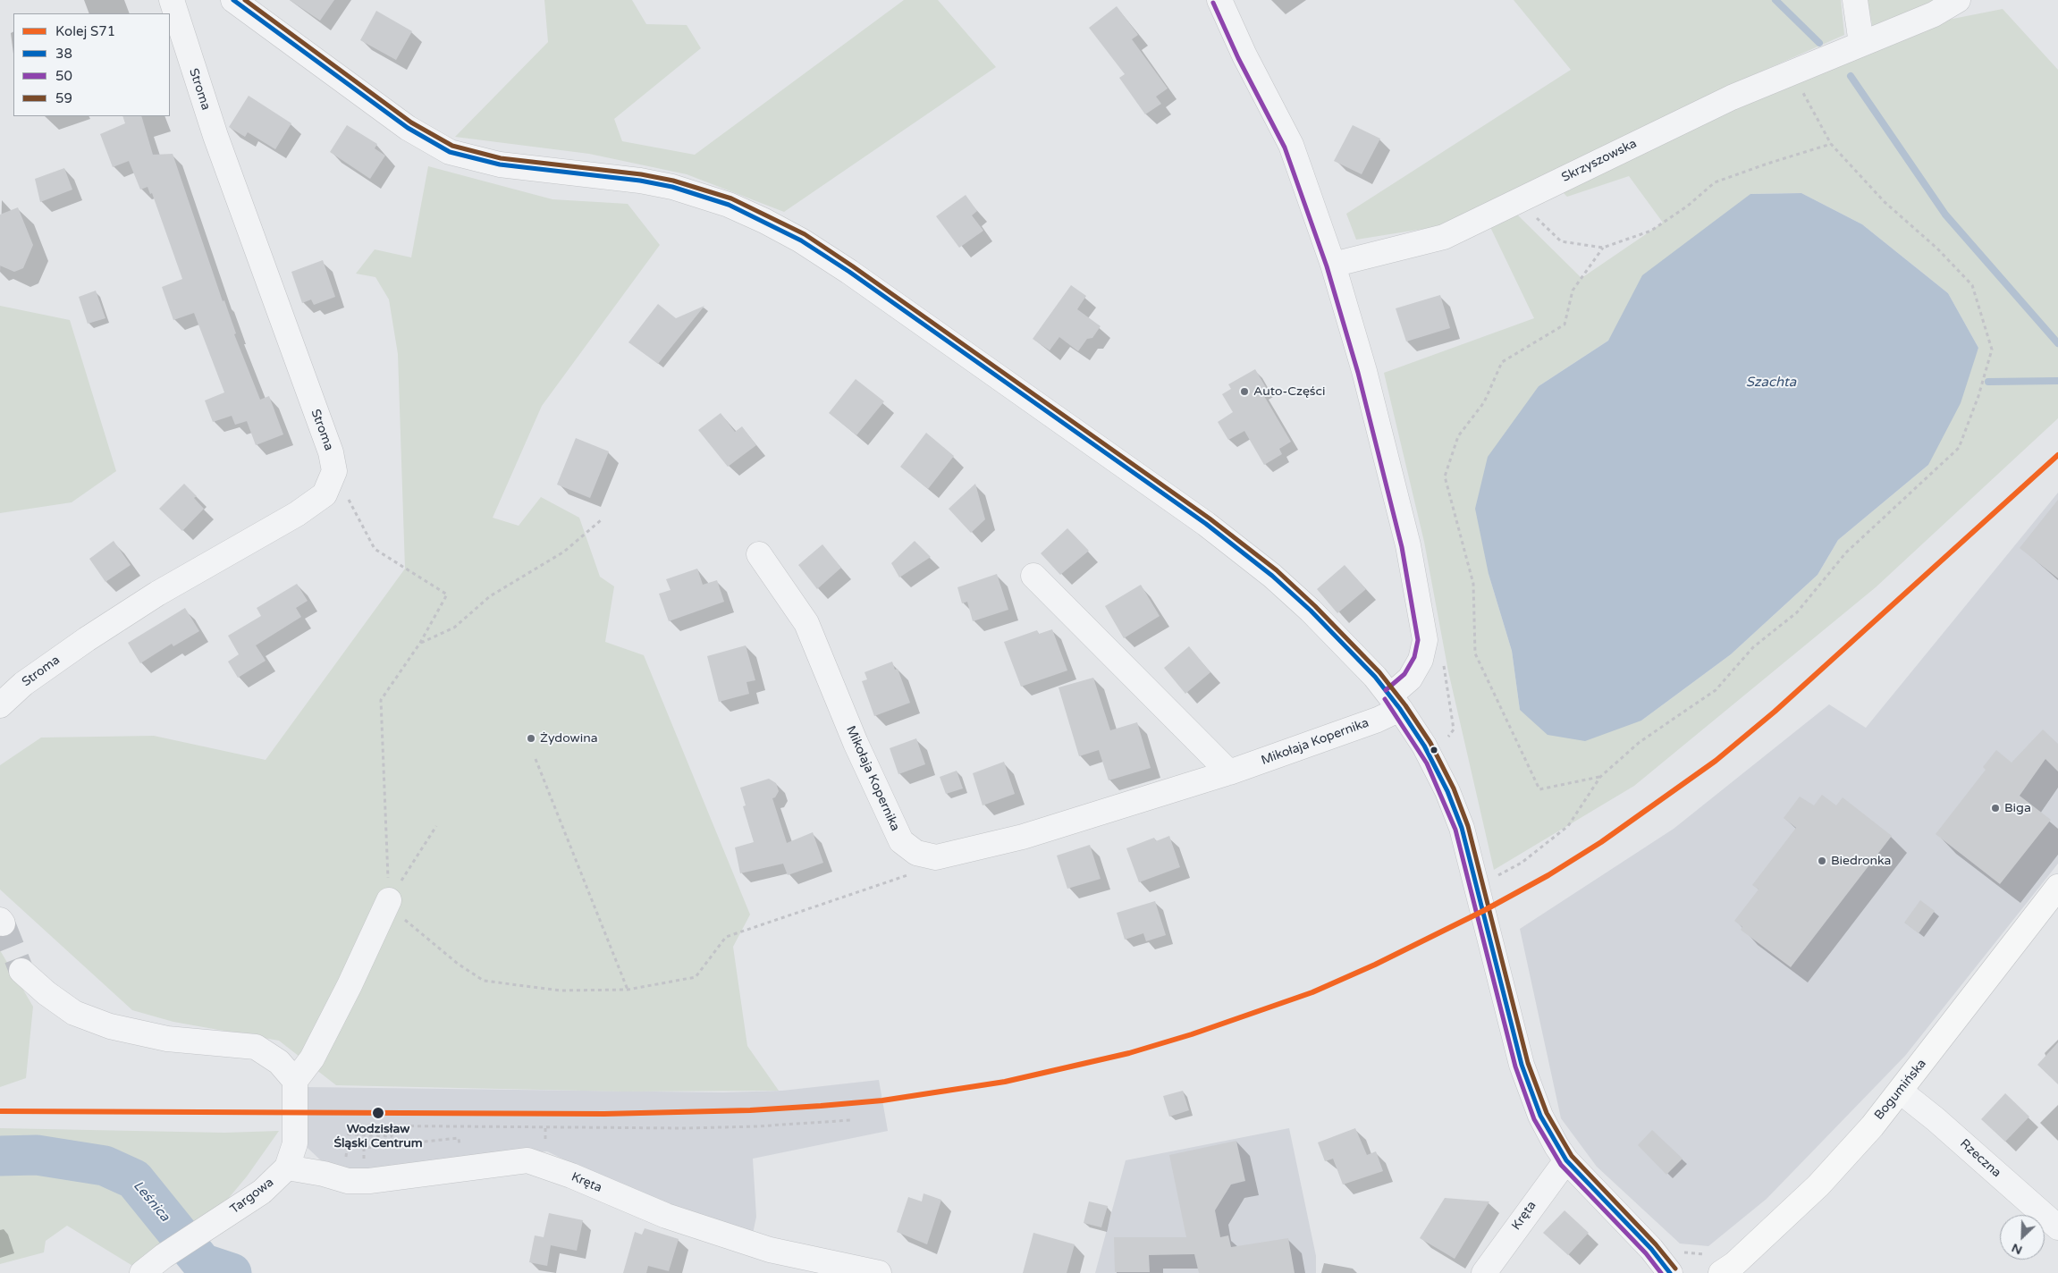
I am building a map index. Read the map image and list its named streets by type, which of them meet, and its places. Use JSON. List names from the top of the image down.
{
  "streets": {
    "main road": ["Bogumińska"],
    "street": [
      "Stroma",
      "Skrzyszowska",
      "Mikołaja Kopernika",
      "Rzeczna",
      "Kręta",
      "Targowa"
    ]
  },
  "crossings": [
    ["Bogumińska", "Rzeczna"],
    ["Kręta", "Targowa"]
  ],
  "water": ["Szachta", "Leśnica"],
  "places": [
    "Auto-Części",
    "Żydowina",
    "Biga",
    "Biedronka",
    "Wodzisław Śląski Centrum"
  ],
  "lines": [
    "transit line 38",
    "transit line 59",
    "transit line 50",
    "rail line S71"
  ],
  "legend": [
    "Kolej S71",
    "38",
    "50",
    "59"
  ],
  "north": "bottom left"
}
